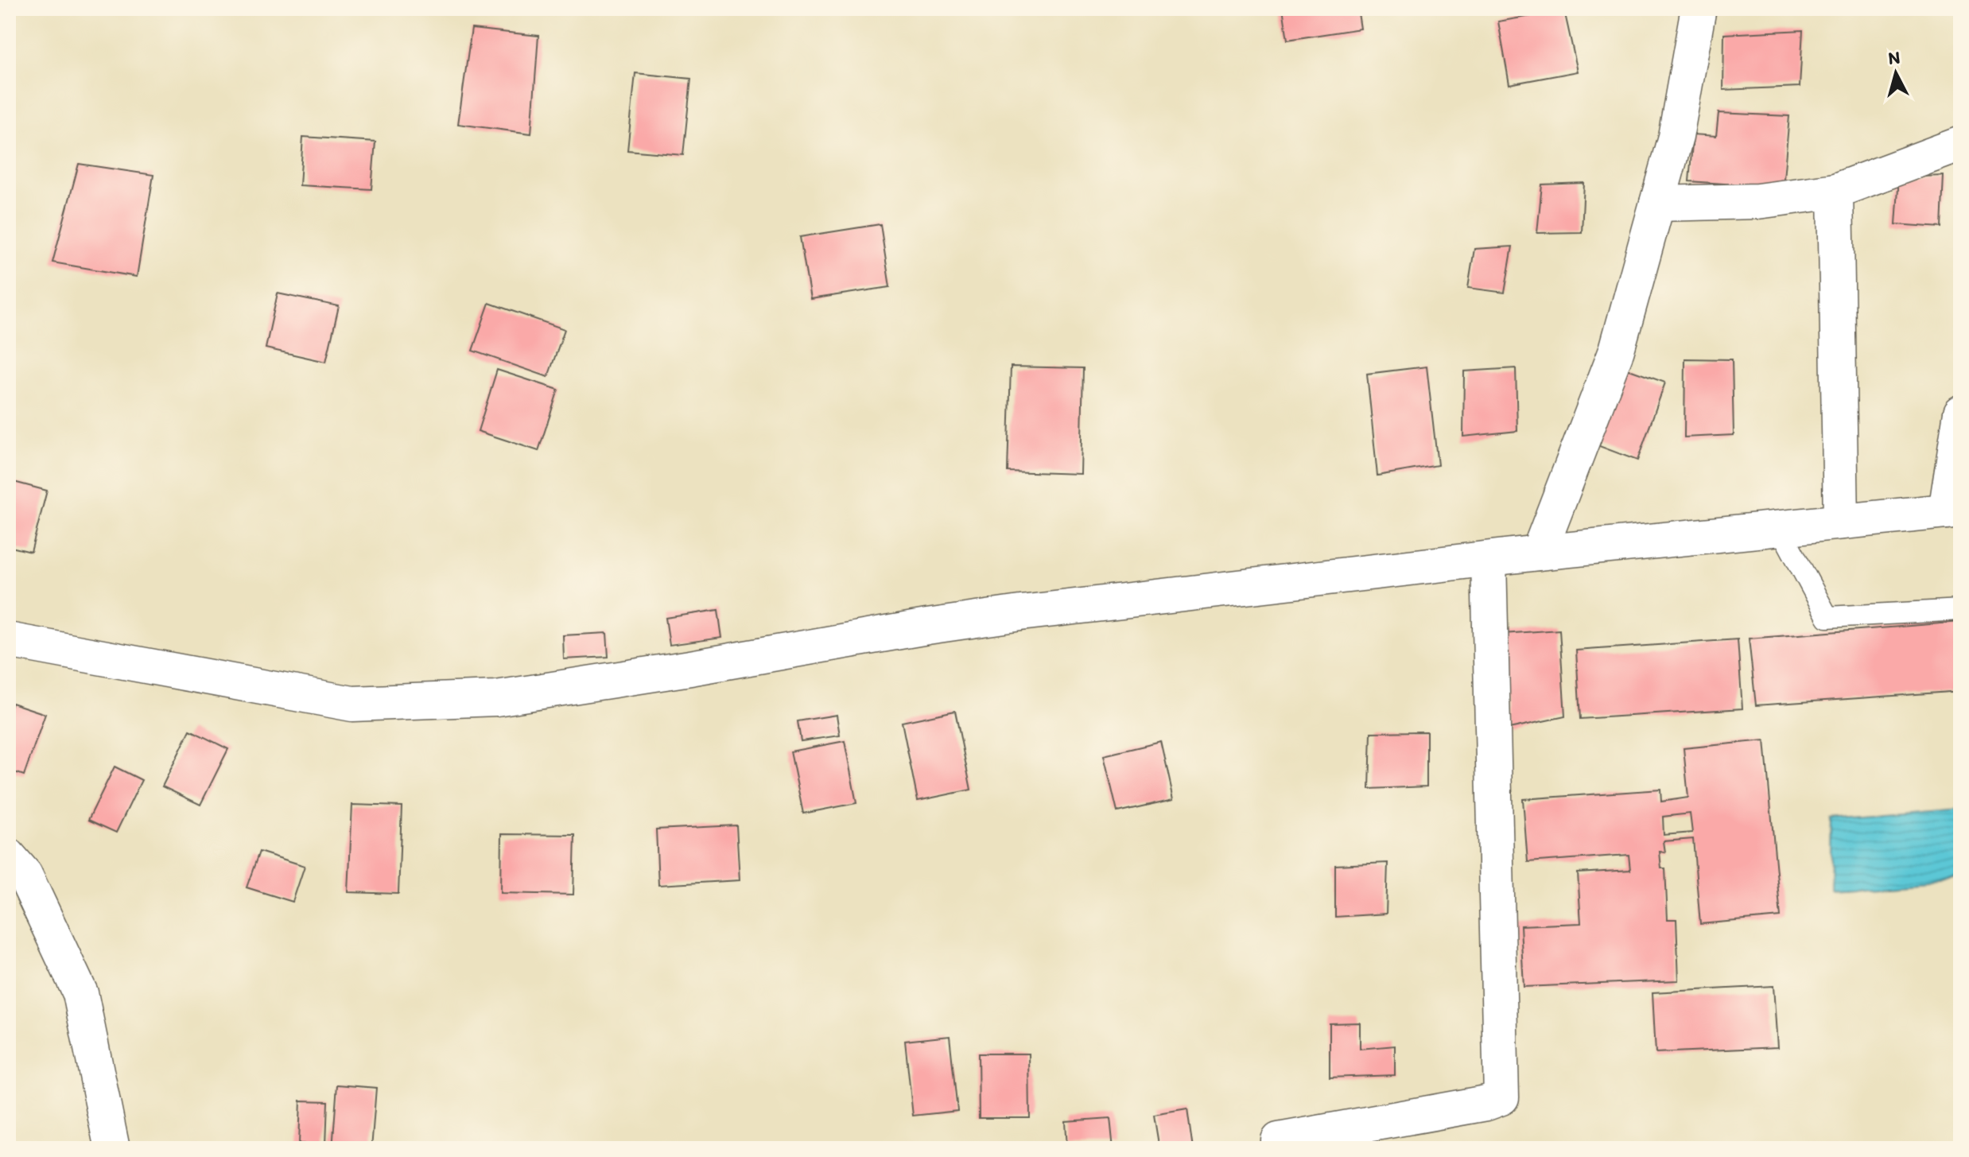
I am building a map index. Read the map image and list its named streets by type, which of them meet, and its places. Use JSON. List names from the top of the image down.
{
  "north": "top"
}
